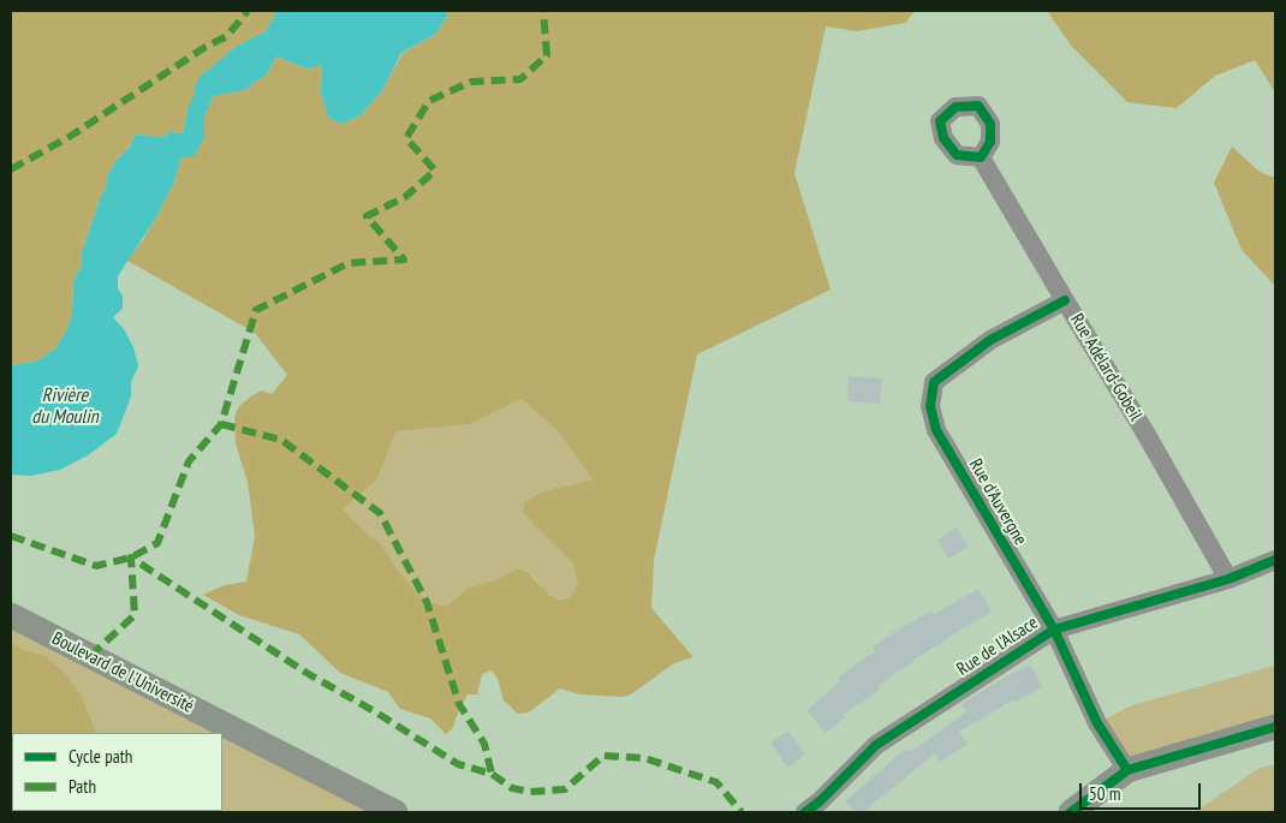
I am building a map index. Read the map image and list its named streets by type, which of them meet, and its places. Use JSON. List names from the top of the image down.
{
  "streets": {
    "main road": ["Boulevard de l'Université"],
    "street": ["Rue Adélard-Gobeil", "Rue d'Auvergne", "Rue de l'Alsace"]
  },
  "crossings": [
    ["Rue Adélard-Gobeil", "Rue d'Auvergne"],
    ["Rue Adélard-Gobeil", "Rue de l'Alsace"],
    ["Rue d'Auvergne", "Rue de l'Alsace"]
  ],
  "water": ["Rivière du Moulin"],
  "legend": ["Cycle path", "Path"],
  "scale_bar": "50 m"
}
